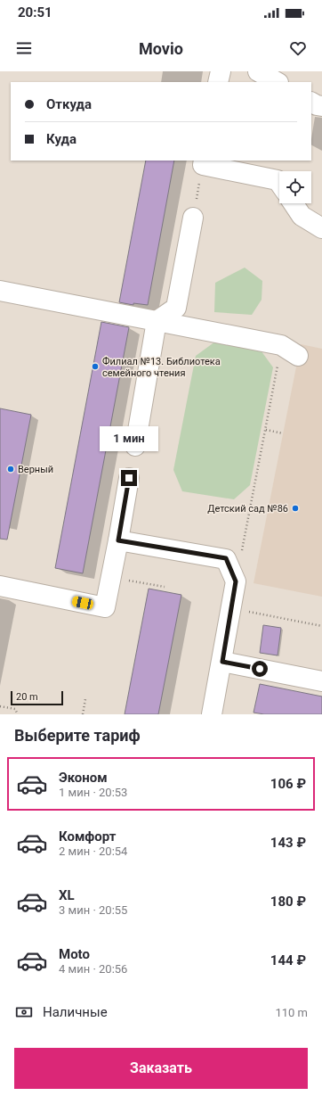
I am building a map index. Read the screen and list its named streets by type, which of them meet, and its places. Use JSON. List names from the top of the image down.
{
  "places": ["Филиал №13. Библиотека семейного чтения", "Верный", "Детский сад №86"],
  "scale_bar": "20 m",
  "page": {
    "status": "20:51",
    "header": "Movio",
    "banner": ["Откуда", "Куда"],
    "bubble": "1 мин",
    "scale": "20 m",
    "heading": "Выберите тариф",
    "list": [
      {
        "name": "Эконом",
        "note": "1 мин · 20:53",
        "value": "106 ₽"
      },
      {
        "name": "Комфорт",
        "note": "2 мин · 20:54",
        "value": "143 ₽"
      },
      {
        "name": "XL",
        "note": "3 мин · 20:55",
        "value": "180 ₽"
      },
      {
        "name": "Moto",
        "note": "4 мин · 20:56",
        "value": "144 ₽"
      }
    ],
    "pay": ["Наличные", "110 m"],
    "buttons": "Заказать"
  }
}
